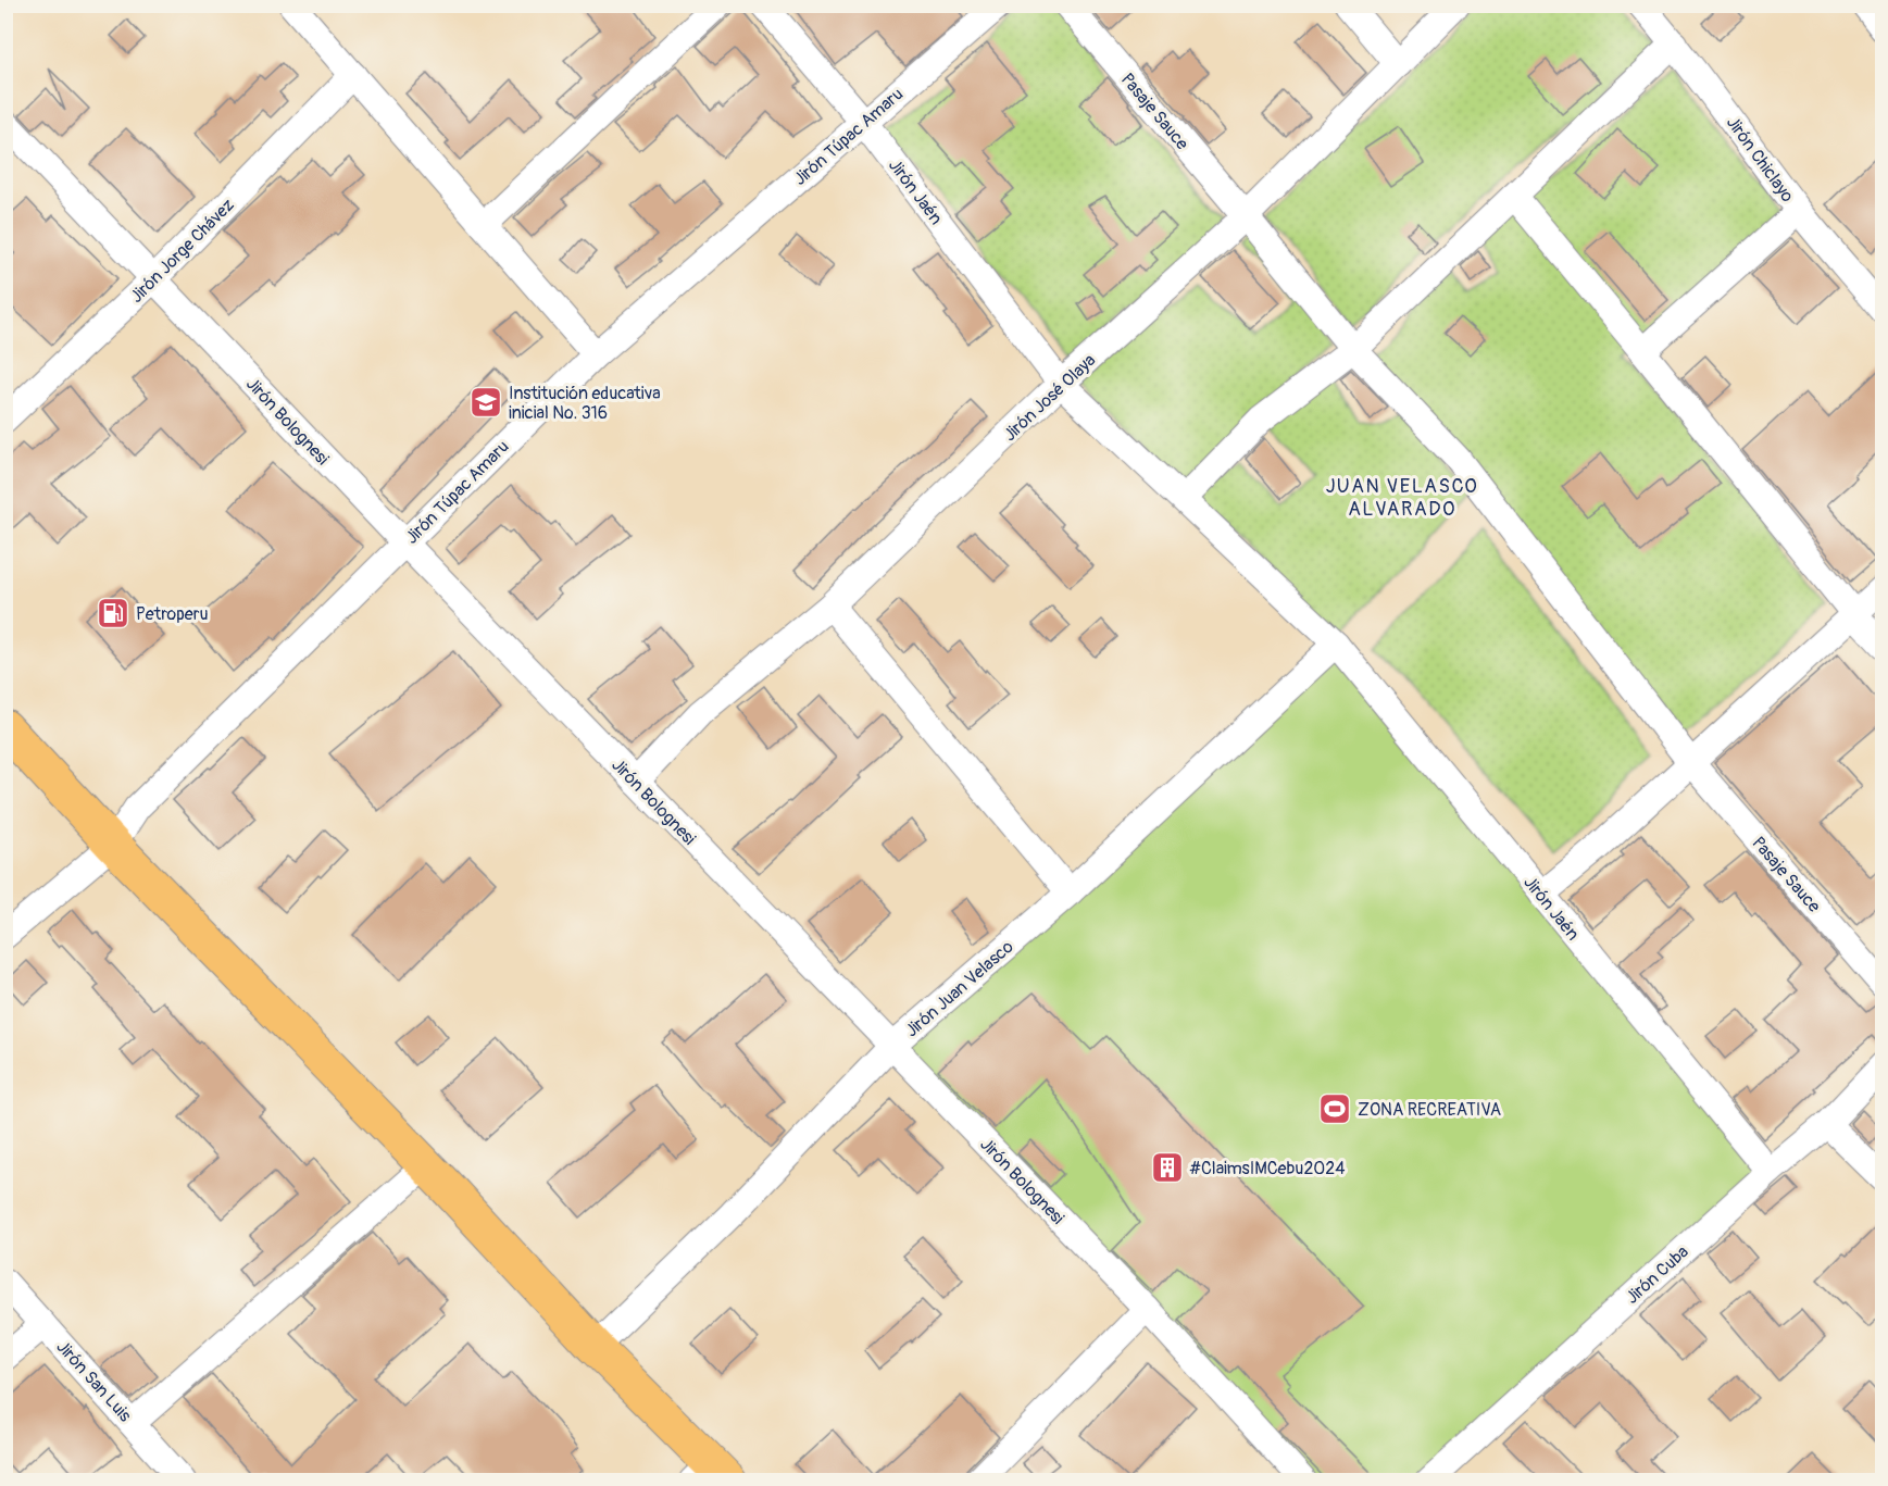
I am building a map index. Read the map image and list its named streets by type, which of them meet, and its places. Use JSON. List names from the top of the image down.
{
  "streets": {
    "street": [
      "Pasaje Sauce",
      "Jirón Túpac Amaru",
      "Jirón Chiclayo",
      "Jirón Jaén",
      "Jirón Jorge Chávez",
      "Jirón José Olaya",
      "Jirón Bolognesi",
      "Jirón Juan Velasco",
      "Jirón Cuba",
      "Jirón San Luis"
    ]
  },
  "crossings": [
    ["Pasaje Sauce", "Jirón José Olaya"],
    ["Jirón Túpac Amaru", "Jirón Jaén"],
    ["Jirón Túpac Amaru", "Jirón Bolognesi"],
    ["Jirón Jaén", "Jirón José Olaya"],
    ["Jirón Jaén", "Jirón Juan Velasco"],
    ["Jirón Jaén", "Jirón Cuba"],
    ["Jirón Jorge Chávez", "Jirón Bolognesi"],
    ["Jirón José Olaya", "Jirón Bolognesi"],
    ["Jirón Bolognesi", "Jirón Juan Velasco"]
  ],
  "districts": ["JUAN VELASCO ALVARADO"],
  "places": {
    "school or university": ["Institución educativa inicial No. 316"],
    "fuel station": ["Petroperu"],
    "sports": ["ZONA RECREATIVA"],
    "building": ["#ClaimsIMCebu2024"]
  }
}
